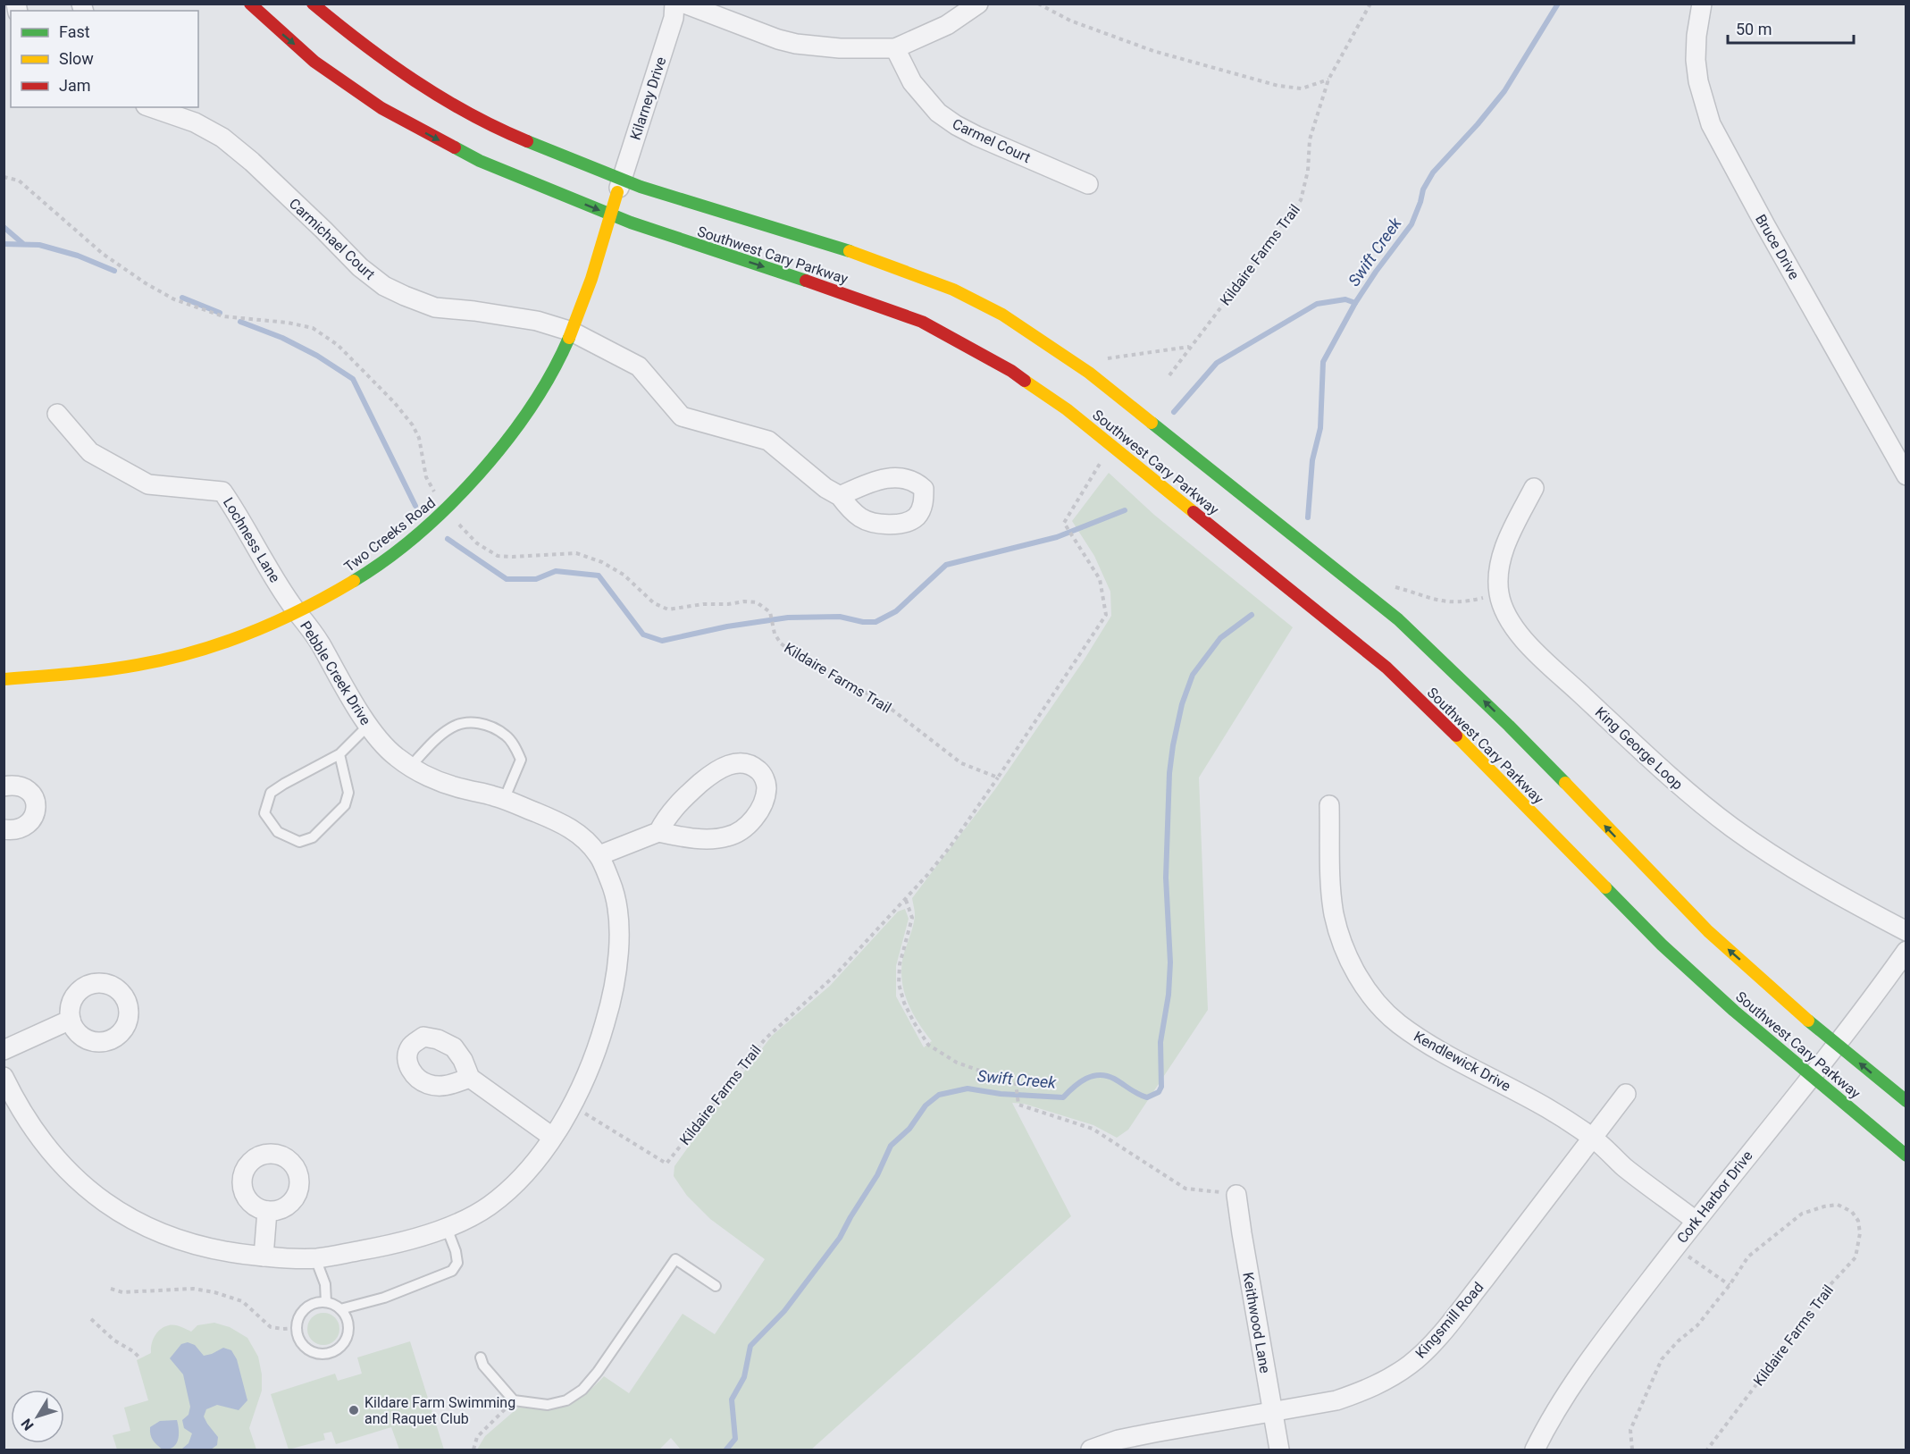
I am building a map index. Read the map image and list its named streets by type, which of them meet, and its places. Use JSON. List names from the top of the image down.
{
  "streets": {
    "main road": ["Southwest Cary Parkway", "Two Creeks Road"],
    "street": [
      "Kilarney Drive",
      "Carmel Court",
      "Carmichael Court",
      "Bruce Drive",
      "Lochness Lane",
      "Pebble Creek Drive",
      "King George Loop",
      "Kendlewick Drive",
      "Cork Harbor Drive",
      "Kingsmill Road",
      "Keithwood Lane"
    ],
    "path": ["Kildaire Farms Trail"]
  },
  "crossings": [
    ["Kilarney Drive", "Southwest Cary Parkway"],
    ["Kilarney Drive", "Two Creeks Road"],
    ["Carmichael Court", "Two Creeks Road"],
    ["Southwest Cary Parkway", "Two Creeks Road"],
    ["Southwest Cary Parkway", "Cork Harbor Drive"],
    ["Kildaire Farms Trail", "Pebble Creek Drive"],
    ["Two Creeks Road", "Lochness Lane"],
    ["Two Creeks Road", "Pebble Creek Drive"],
    ["Lochness Lane", "Pebble Creek Drive"],
    ["Kendlewick Drive", "Cork Harbor Drive"],
    ["Kendlewick Drive", "Kingsmill Road"],
    ["Kingsmill Road", "Keithwood Lane"]
  ],
  "water": ["Swift Creek"],
  "places": ["Kildare Farm Swimming and Raquet Club"],
  "legend": ["Fast", "Slow", "Jam"],
  "scale_bar": "50 m",
  "north": "bottom left"
}
